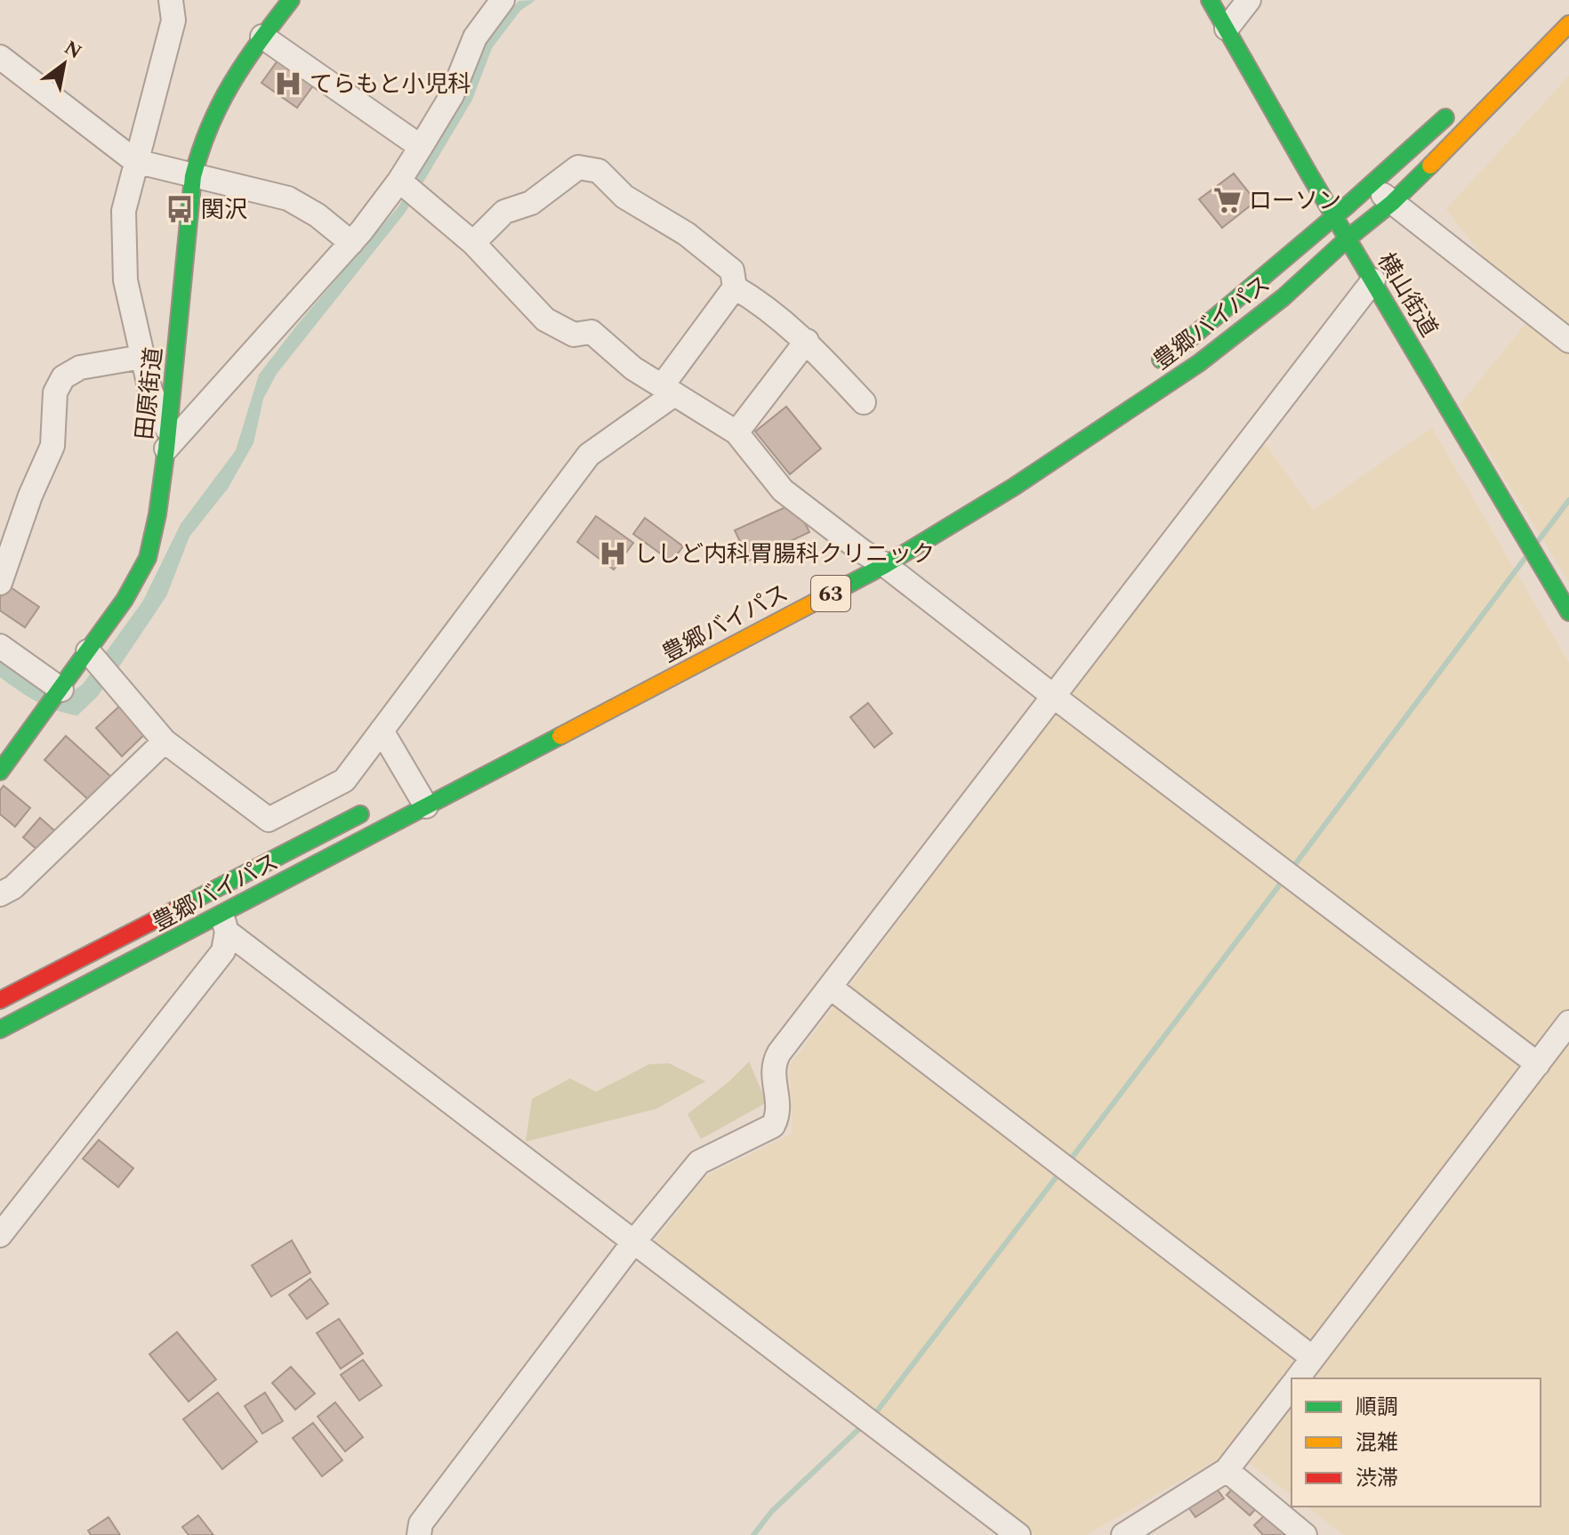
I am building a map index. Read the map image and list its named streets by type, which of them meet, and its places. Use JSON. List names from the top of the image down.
{
  "streets": {
    "main road": [
      "横山街道",
      "豊郷バイパス",
      "田原街道",
      "63"
    ]
  },
  "crossings": [
    ["横山街道", "豊郷バイパス"]
  ],
  "places": {
    "hospital": ["てらもと小児科", "ししど内科胃腸科クリニック"],
    "supermarket": ["ローソン"],
    "bus stop": ["関沢"]
  },
  "legend": ["順調", "混雑", "渋滞"],
  "north": "top right"
}
